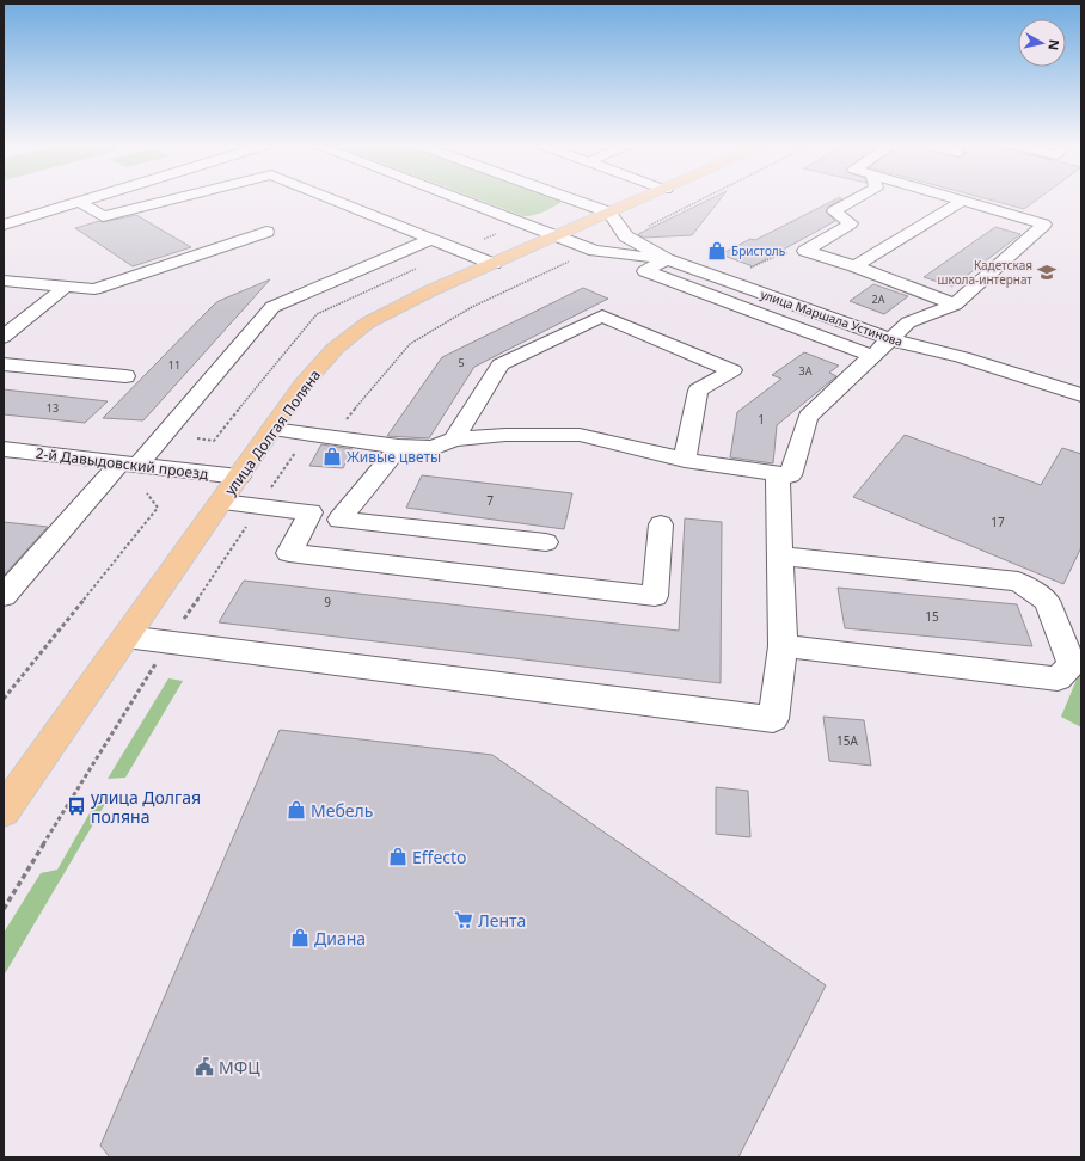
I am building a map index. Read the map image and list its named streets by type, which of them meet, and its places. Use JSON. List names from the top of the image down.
{
  "streets": {
    "main road": ["улица Долгая Поляна"],
    "street": ["улица Маршала Устинова", "2-й Давыдовский проезд"]
  },
  "crossings": [
    ["улица Маршала Устинова", "улица Долгая Поляна"],
    ["улица Долгая Поляна", "2-й Давыдовский проезд"]
  ],
  "places": {
    "shop": [
      "Бристоль",
      "Живые цветы",
      "Мебель",
      "Effecto",
      "Диана"
    ],
    "school or university": ["Кадетская школа-интернат"],
    "bus stop": ["улица Долгая поляна"],
    "supermarket": ["Лента"],
    "public building": ["МФЦ"]
  },
  "house_numbers": [
    "2А",
    "5",
    "11",
    "3А",
    "13",
    "1",
    "7",
    "17",
    "9",
    "15",
    "15А"
  ],
  "north": "right"
}
